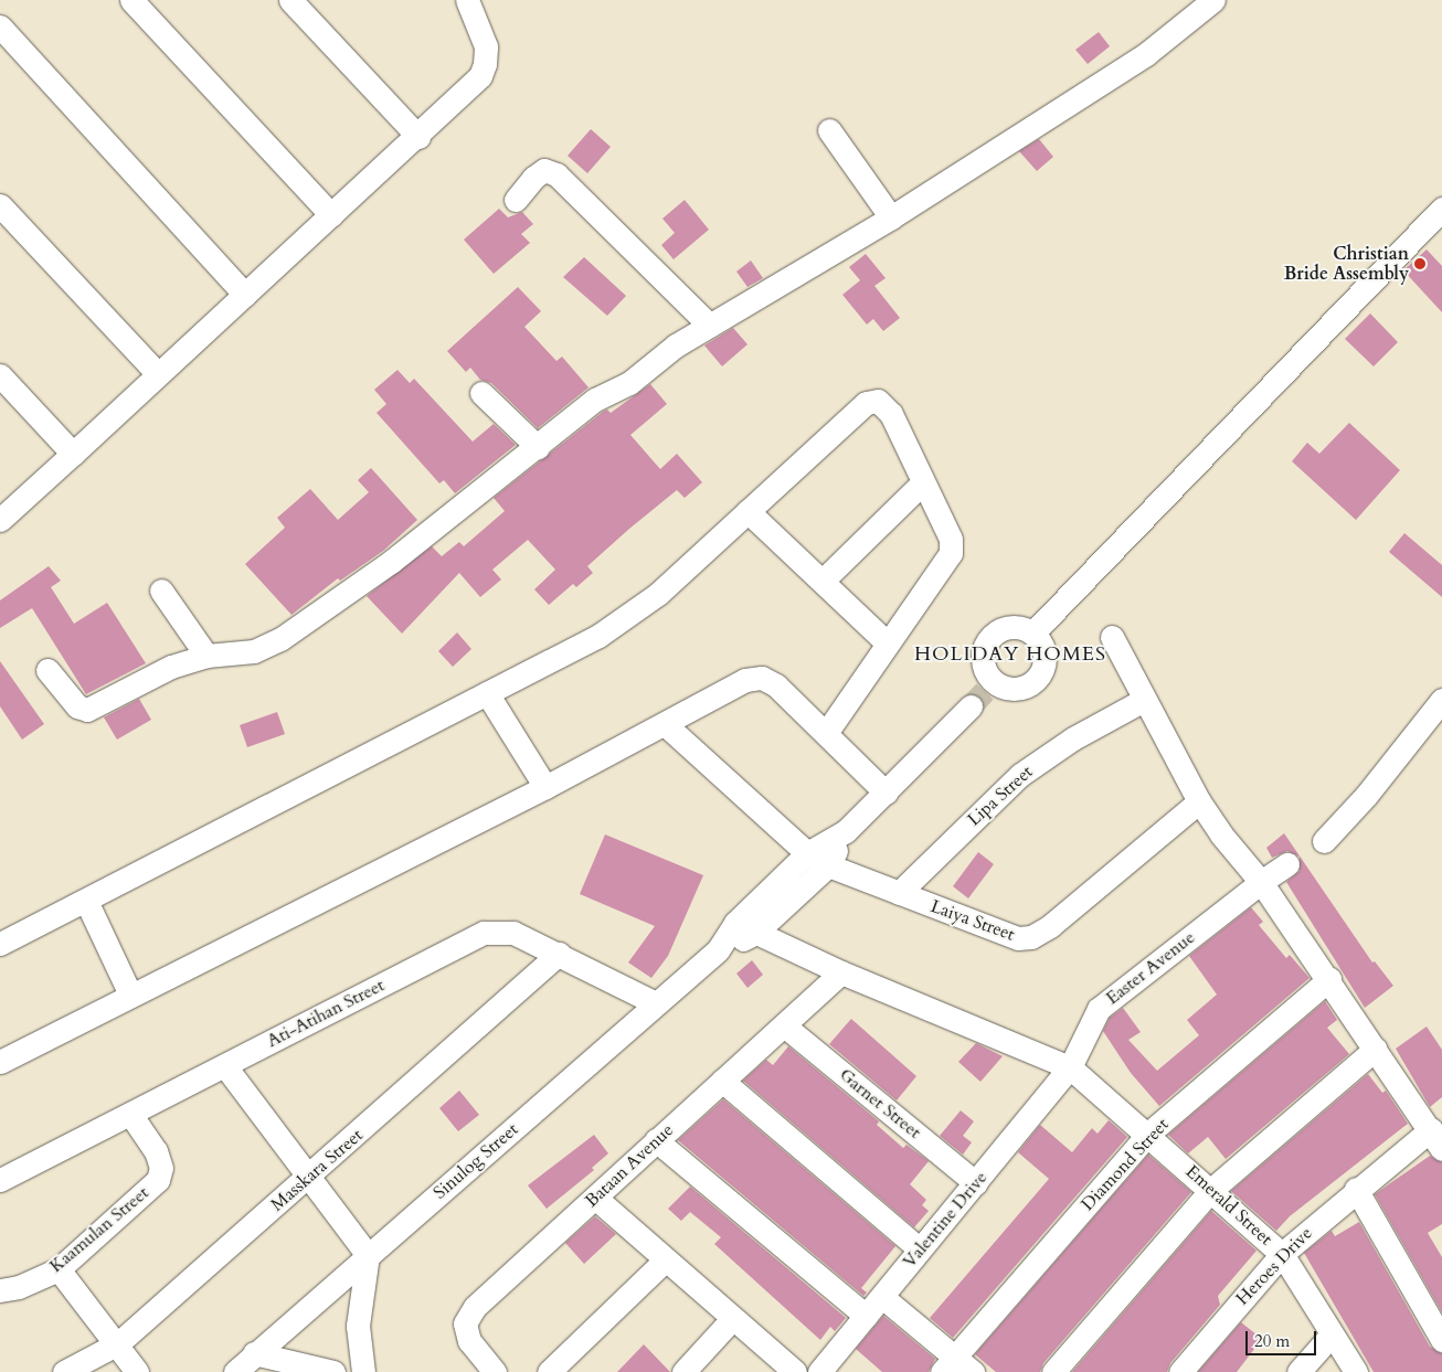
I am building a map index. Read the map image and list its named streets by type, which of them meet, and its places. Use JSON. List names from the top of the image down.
{
  "streets": {
    "street": [
      "Lipa Street",
      "Laiya Street",
      "Easter Avenue",
      "Ati-Atihan Street",
      "Garnet Street",
      "Sinulog Street",
      "Diamond Street",
      "Bataan Avenue",
      "Masskara Street",
      "Emerald Street",
      "Valentine Drive",
      "Kaamulan Street",
      "Heroes Drive"
    ]
  },
  "crossings": [
    ["Lipa Street", "Laiya Street"],
    ["Easter Avenue", "Emerald Street"],
    ["Easter Avenue", "Valentine Drive"],
    ["Ati-Atihan Street", "Sinulog Street"],
    ["Ati-Atihan Street", "Masskara Street"],
    ["Ati-Atihan Street", "Kaamulan Street"],
    ["Garnet Street", "Bataan Avenue"],
    ["Garnet Street", "Valentine Drive"],
    ["Diamond Street", "Emerald Street"],
    ["Emerald Street", "Valentine Drive"],
    ["Emerald Street", "Heroes Drive"]
  ],
  "districts": ["HOLIDAY HOMES"],
  "places": ["Christian Bride Assembly"],
  "scale_bar": "20 m"
}
